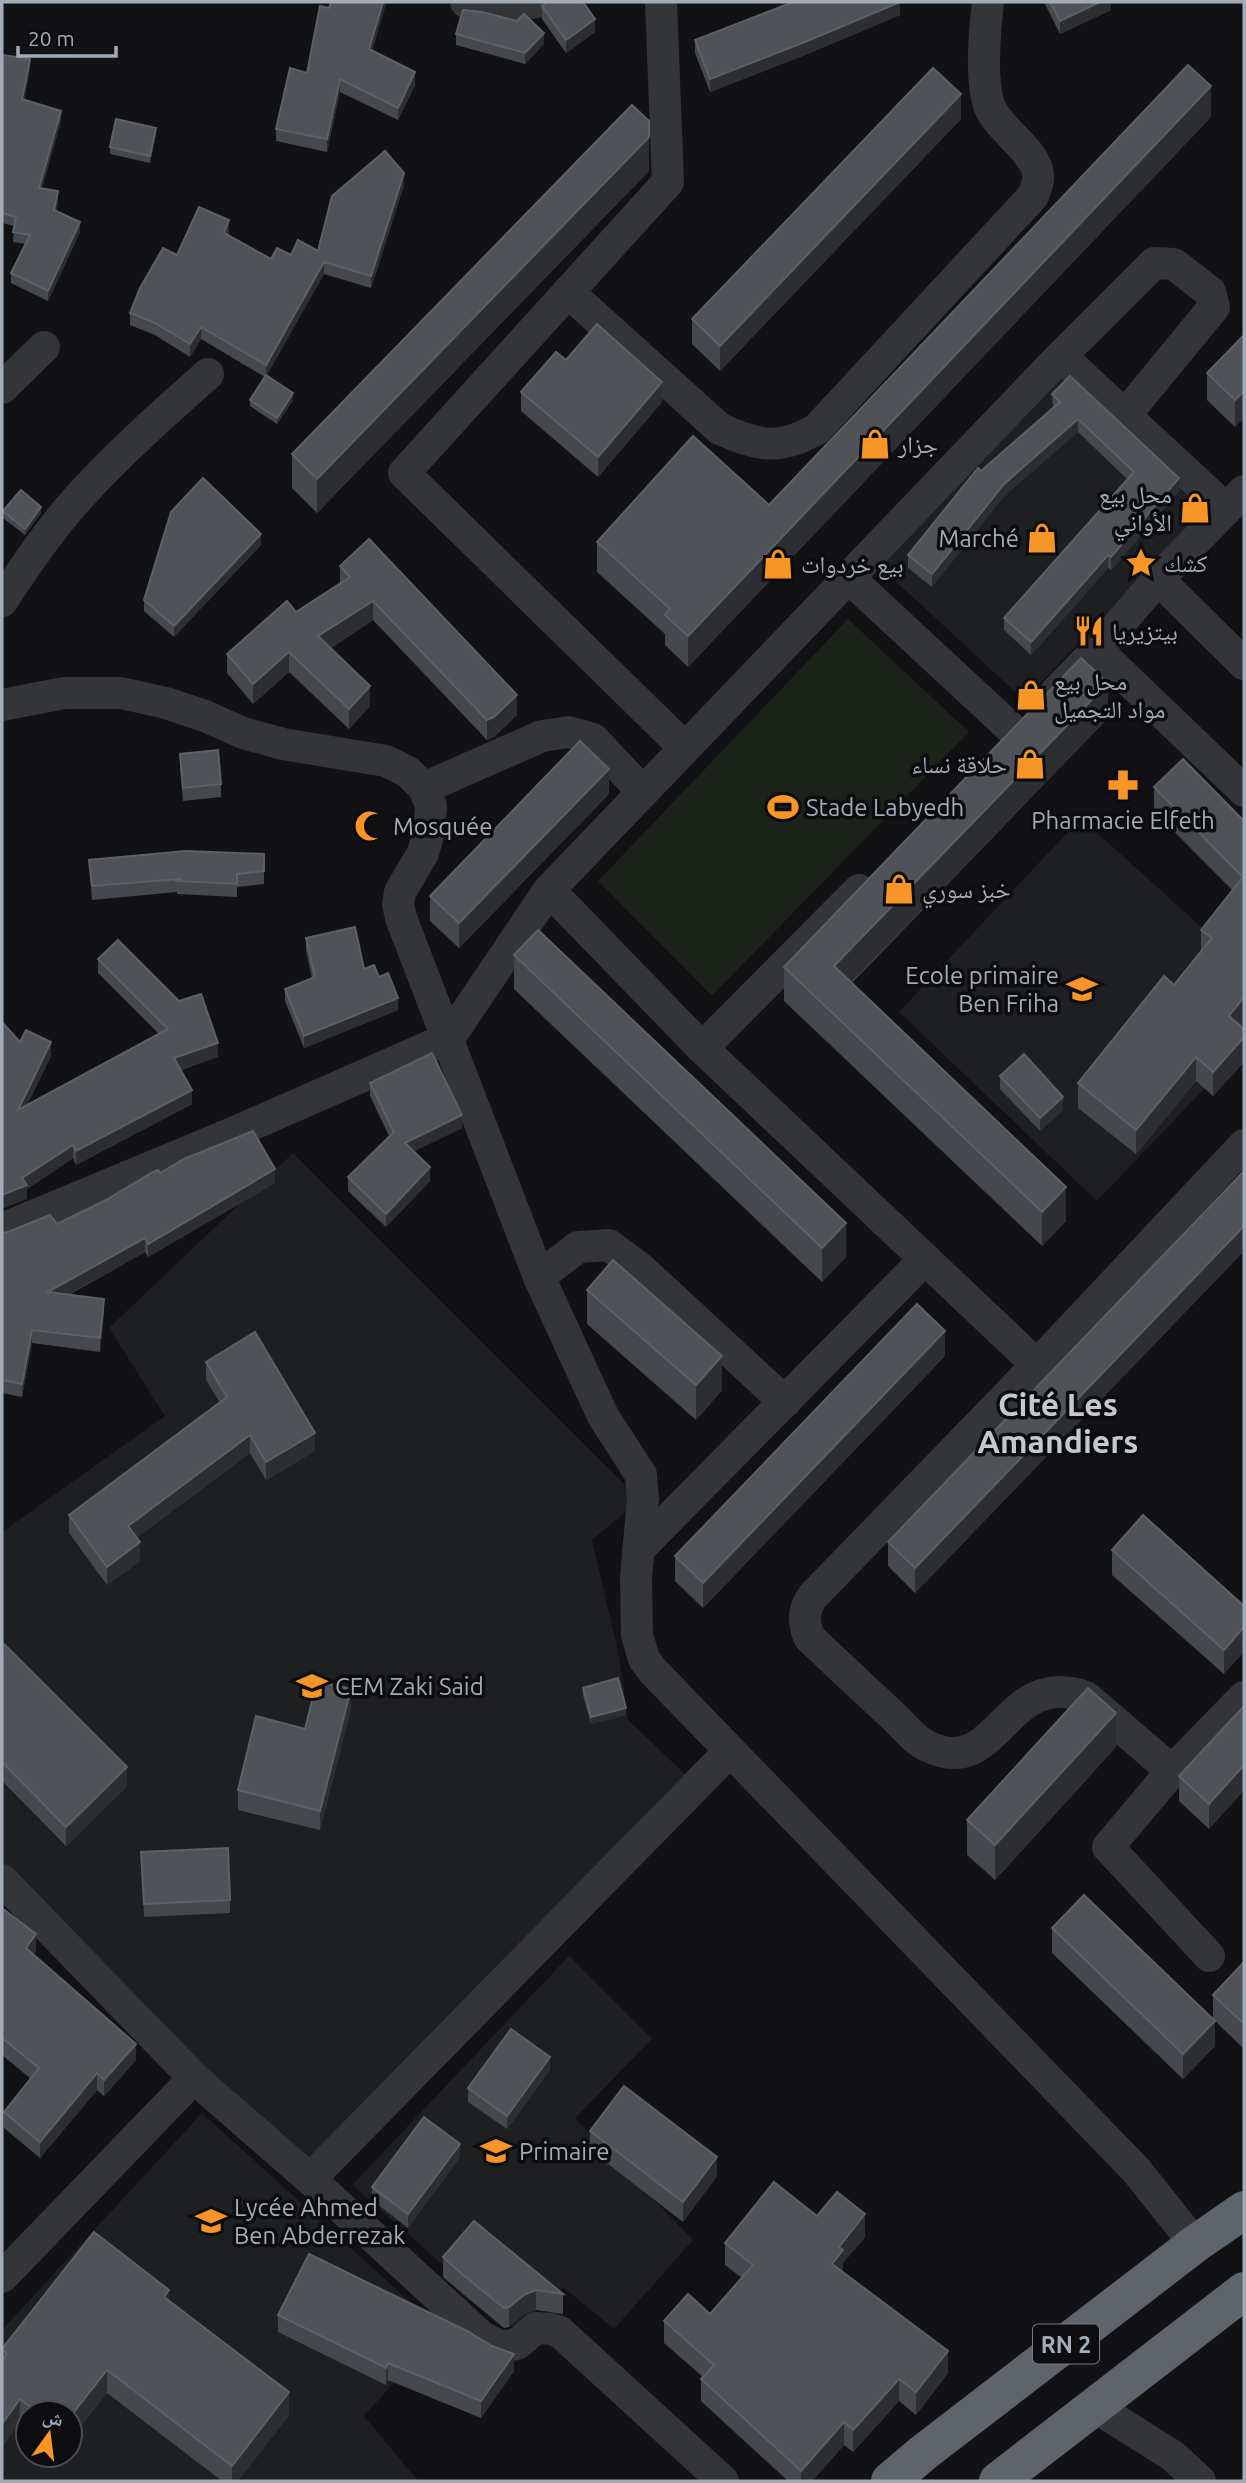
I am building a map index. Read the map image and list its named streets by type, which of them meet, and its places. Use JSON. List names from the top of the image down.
{
  "streets": {
    "highway": ["RN 2"]
  },
  "districts": ["Cité Les Amandiers"],
  "places": {
    "shop": [
      "جزار",
      "محل بيع الأواني",
      "Marché",
      "بيع خردوات",
      "محل بيع مواد التجميل",
      "حلاقة نساء",
      "خبز سوري"
    ],
    "place": ["كشك"],
    "restaurant": ["بيتزيريا"],
    "pharmacy": ["Pharmacie Elfeth"],
    "sports": ["Stade Labyedh"],
    "mosque": ["Mosquée"],
    "school or university": [
      "Ecole primaire Ben Friha",
      "CEM Zaki Said",
      "Primaire",
      "Lycée Ahmed Ben Abderrezak"
    ]
  },
  "scale_bar": "20 m",
  "north": "top"
}
